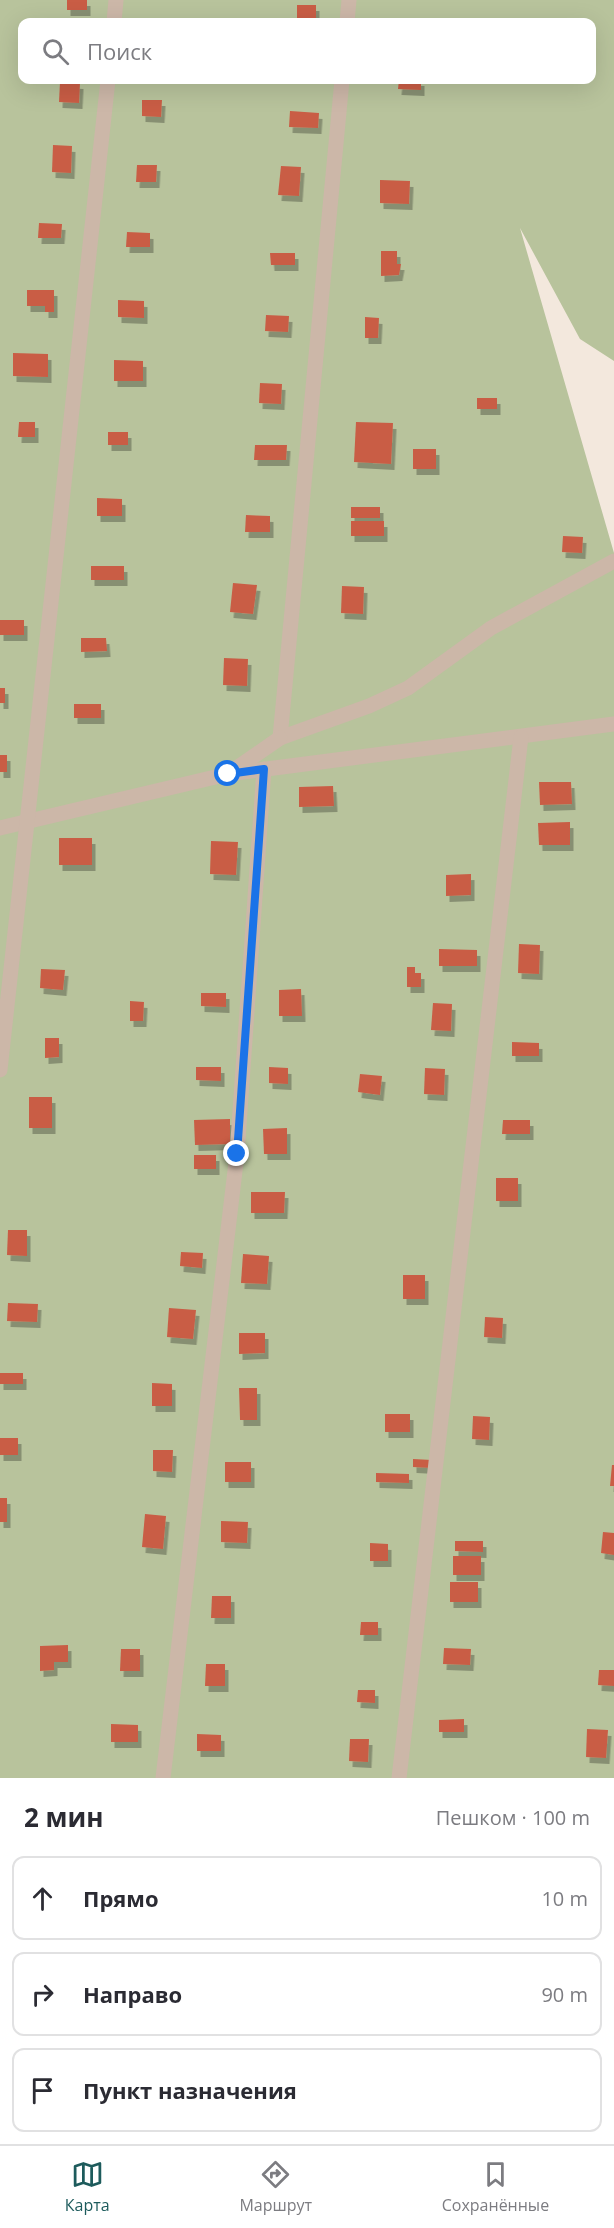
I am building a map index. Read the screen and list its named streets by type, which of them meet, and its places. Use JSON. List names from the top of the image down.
{
  "page": {
    "search": "Поиск",
    "heading": ["2 мин", "Пешком · 100 m"],
    "list": [
      ["Прямо", "10 m"],
      ["Направо", "90 m"],
      "Пункт назначения"
    ],
    "nav": ["Карта", "Маршрут", "Сохранённые"]
  }
}
